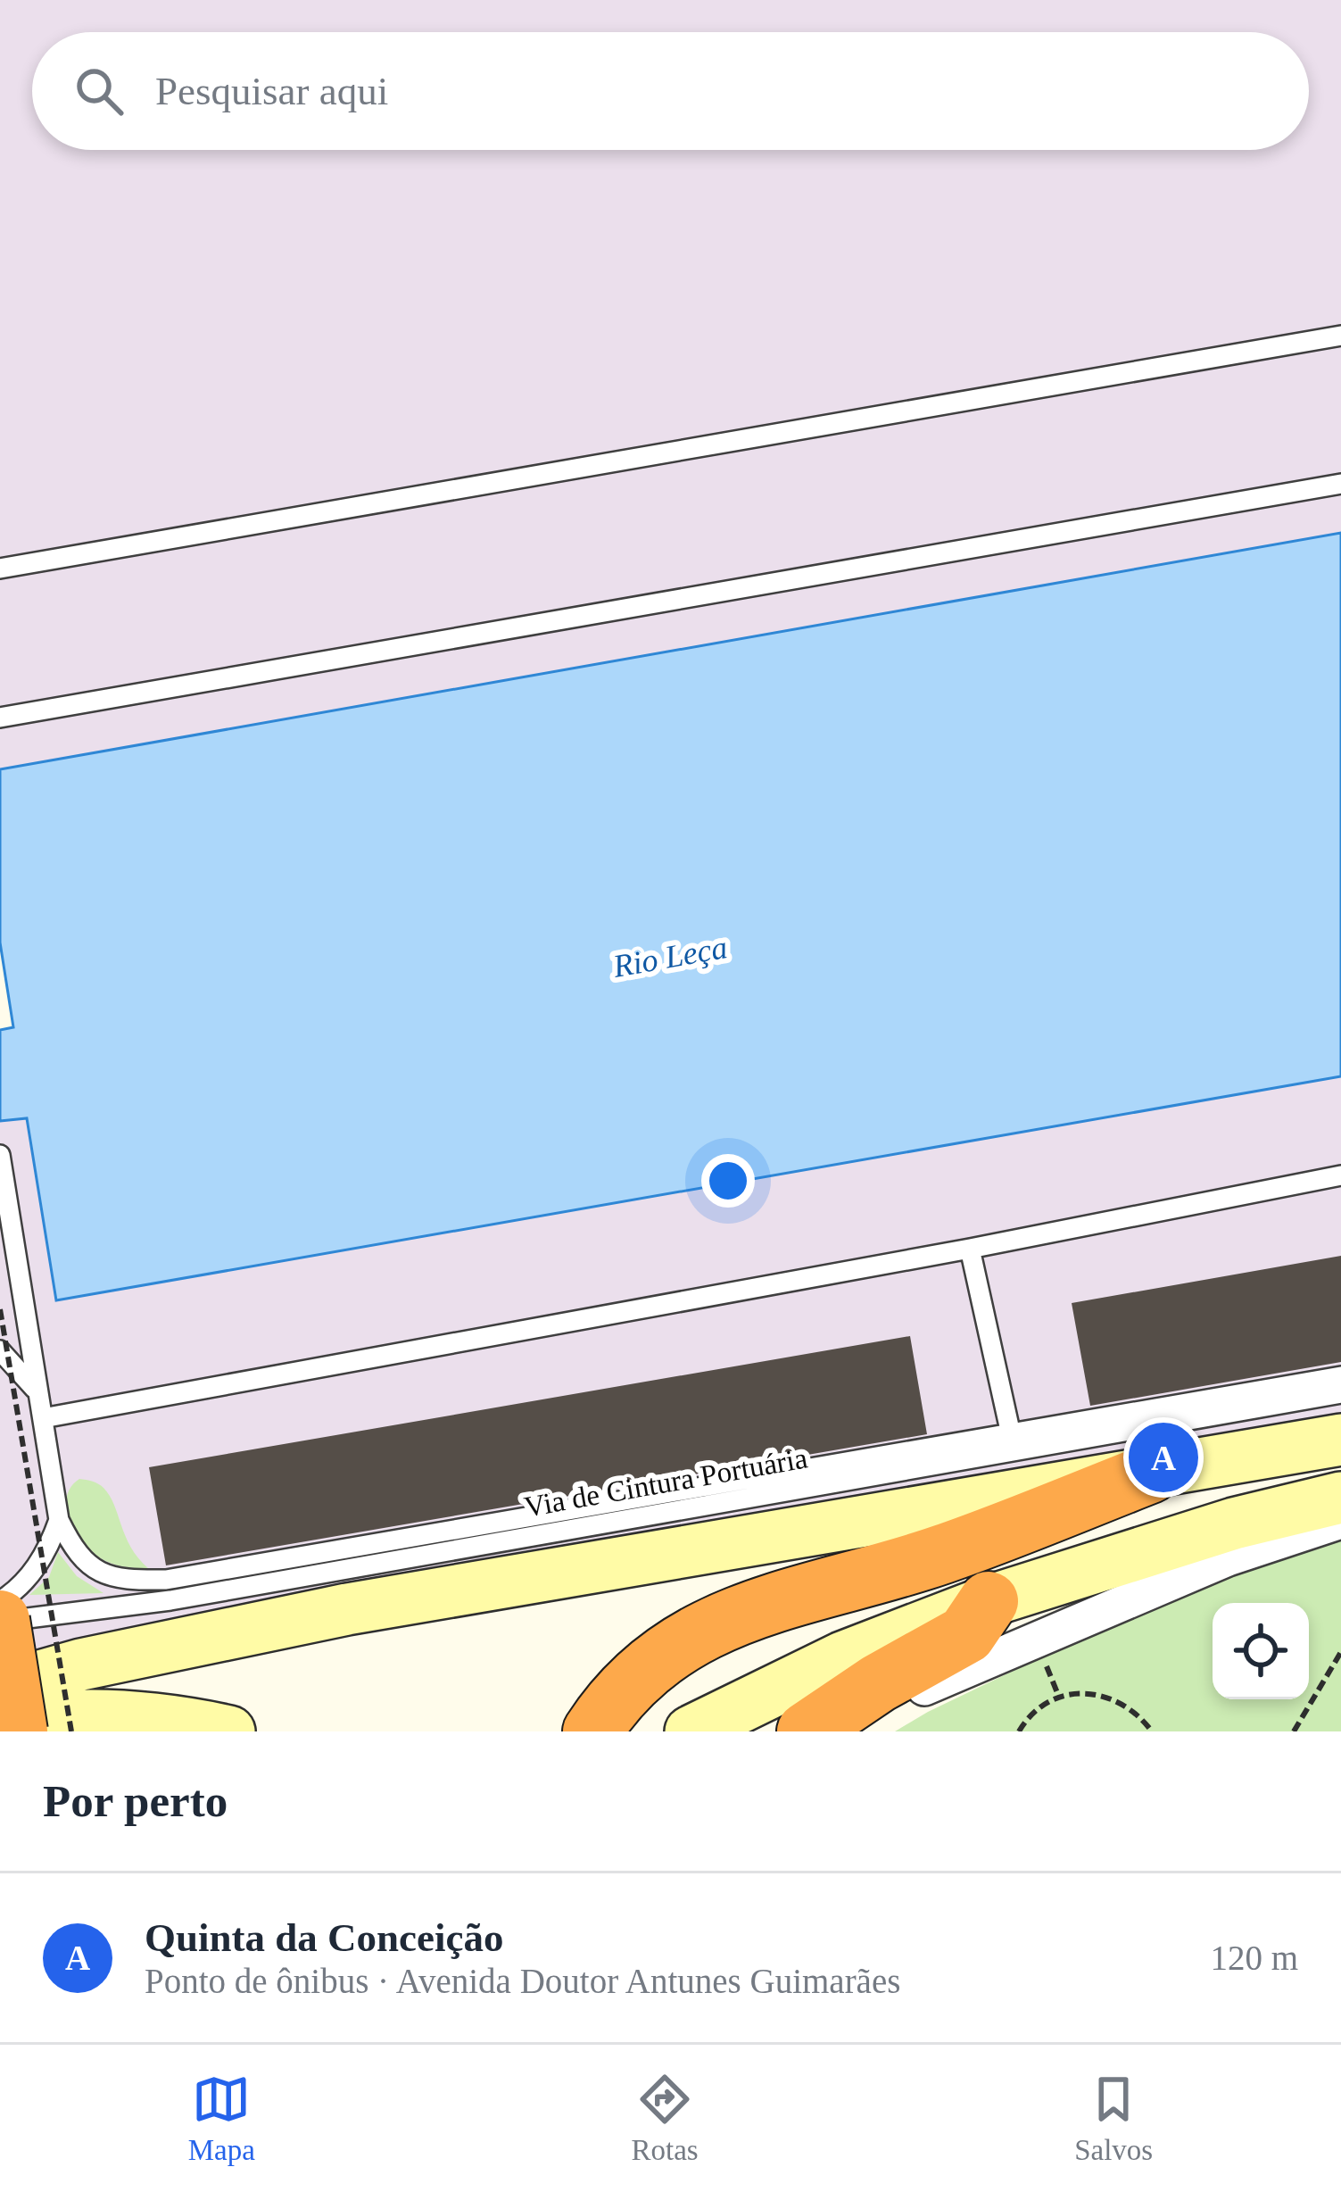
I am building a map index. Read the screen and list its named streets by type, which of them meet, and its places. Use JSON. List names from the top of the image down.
{
  "streets": {
    "lane": ["Via de Cintura Portuária"]
  },
  "water": ["Rio Leça"],
  "page": {
    "search": "Pesquisar aqui",
    "pins": "A",
    "heading": "Por perto",
    "list": [
      {
        "mark": "A",
        "name": "Quinta da Conceição",
        "note": "Ponto de ônibus · Avenida Doutor Antunes Guimarães",
        "value": "120 m"
      }
    ],
    "nav": ["Mapa", "Rotas", "Salvos"]
  }
}
